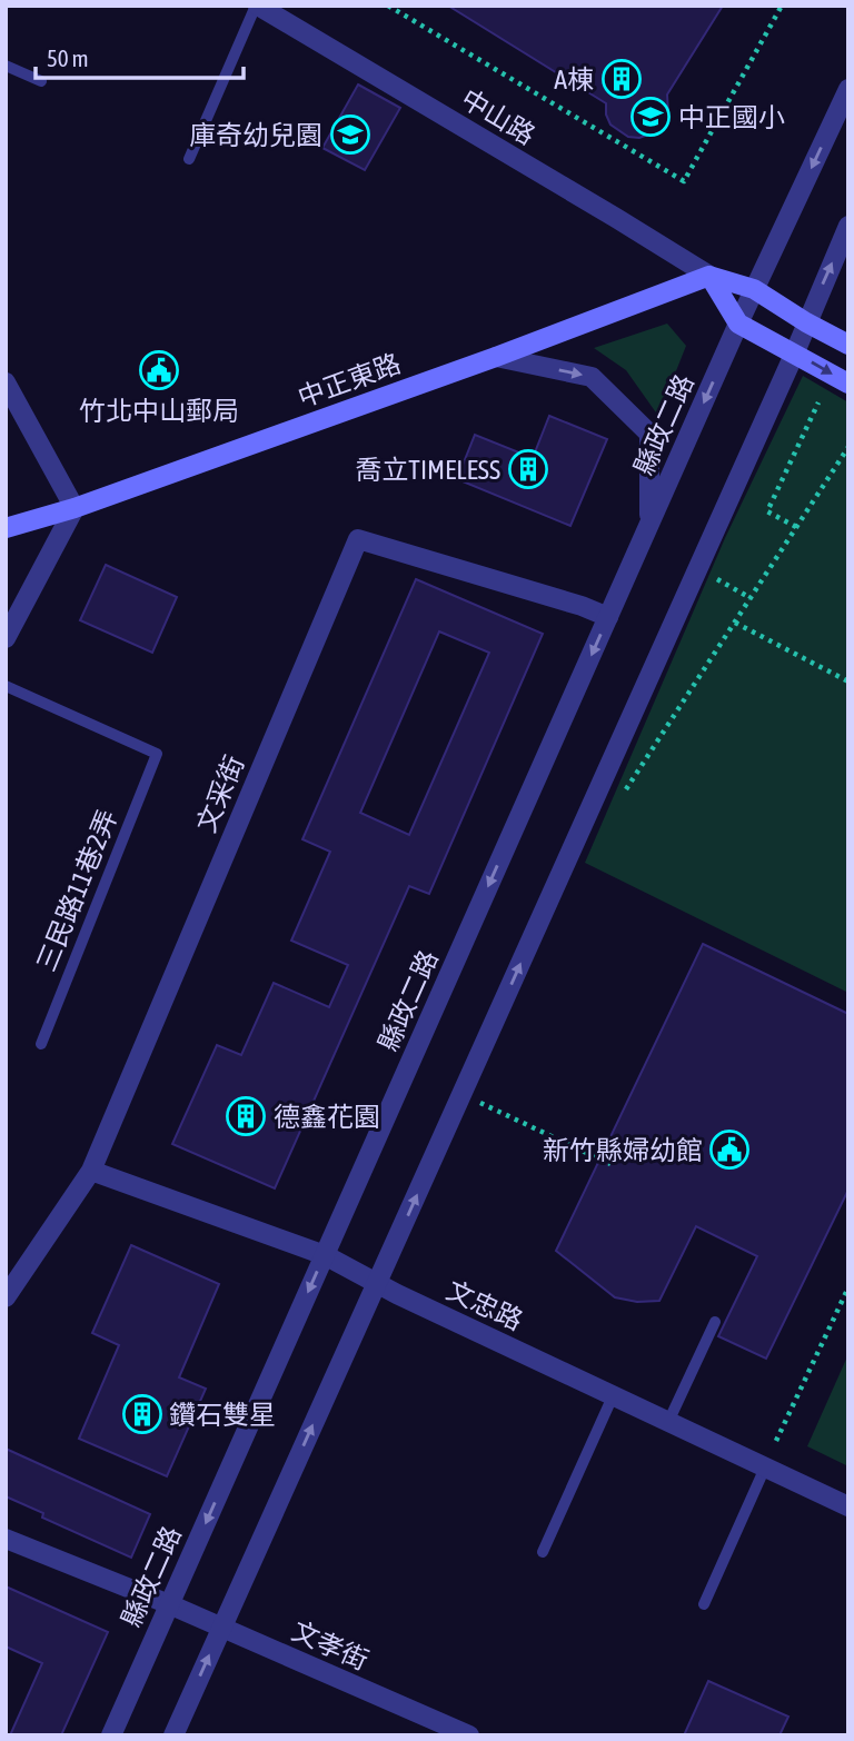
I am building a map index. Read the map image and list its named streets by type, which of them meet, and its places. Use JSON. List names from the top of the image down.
{
  "streets": {
    "main road": ["中山路", "中正東路"],
    "street": [
      "縣政二路",
      "文采街",
      "文忠路",
      "文孝街"
    ],
    "lane": ["三民路11巷2弄"]
  },
  "crossings": [
    ["中山路", "中正東路"],
    ["中山路", "縣政二路"],
    ["縣政二路", "文采街"],
    ["縣政二路", "文忠路"],
    ["縣政二路", "文孝街"],
    ["文采街", "文忠路"]
  ],
  "places": {
    "building": [
      "A棟",
      "喬立TIMELESS",
      "德鑫花園",
      "鑽石雙星"
    ],
    "school or university": ["中正國小", "庫奇幼兒園"],
    "public building": ["竹北中山郵局", "新竹縣婦幼館"]
  },
  "scale_bar": "50 m"
}
